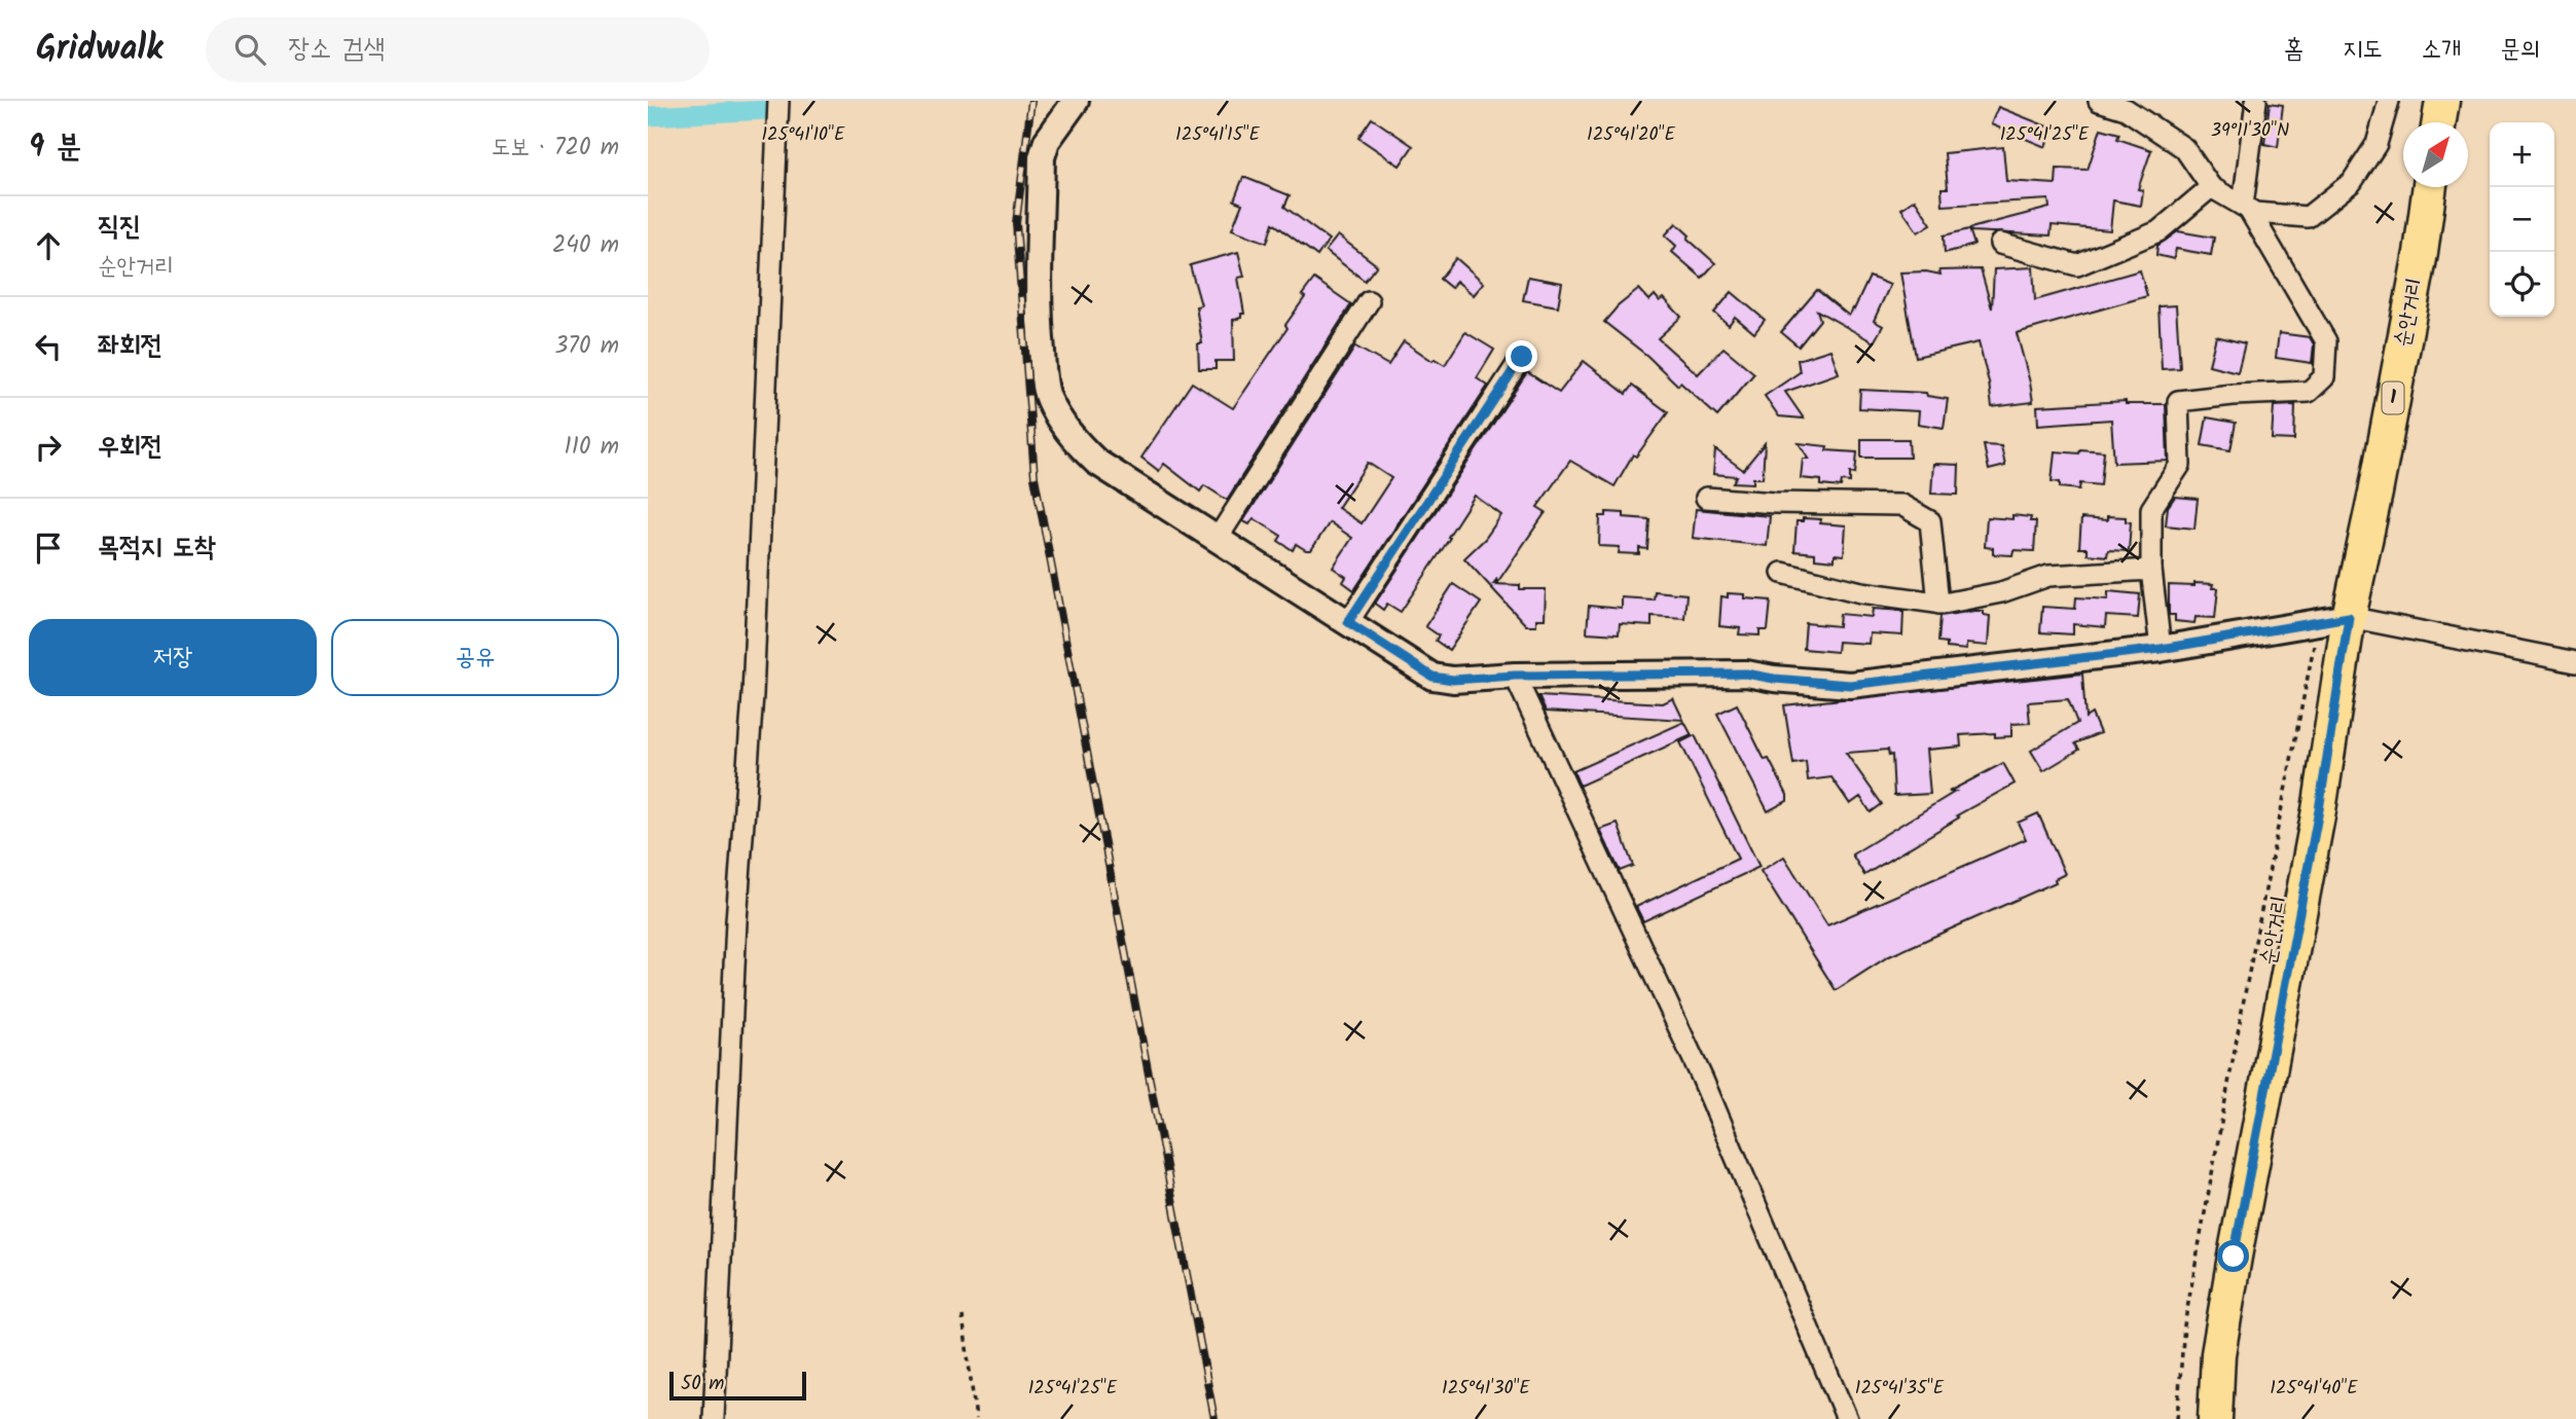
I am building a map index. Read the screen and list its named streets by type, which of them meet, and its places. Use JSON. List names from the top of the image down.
{
  "streets": {
    "main road": ["순안거리", "1"]
  },
  "scale_bar": "50 m",
  "north": "top right",
  "page": {
    "header": "Gridwalk",
    "search": "장소 검색",
    "nav": [
      "홈",
      "지도",
      "소개",
      "문의"
    ],
    "heading": ["9 분", "도보 · 720 m"],
    "map_buttons": ["+", "−"],
    "list": [
      ["직진", "순안거리", "240 m"],
      ["좌회전", "370 m"],
      ["우회전", "110 m"],
      "목적지 도착"
    ],
    "buttons": ["저장", "공유"],
    "scale": "50 m"
  },
  "coordinates": [
    "39°11'30\"N",
    "125°41'10\"E",
    "125°41'15\"E",
    "125°41'20\"E",
    "125°41'25\"E",
    "125°41'30\"E",
    "125°41'35\"E",
    "125°41'40\"E"
  ]
}
